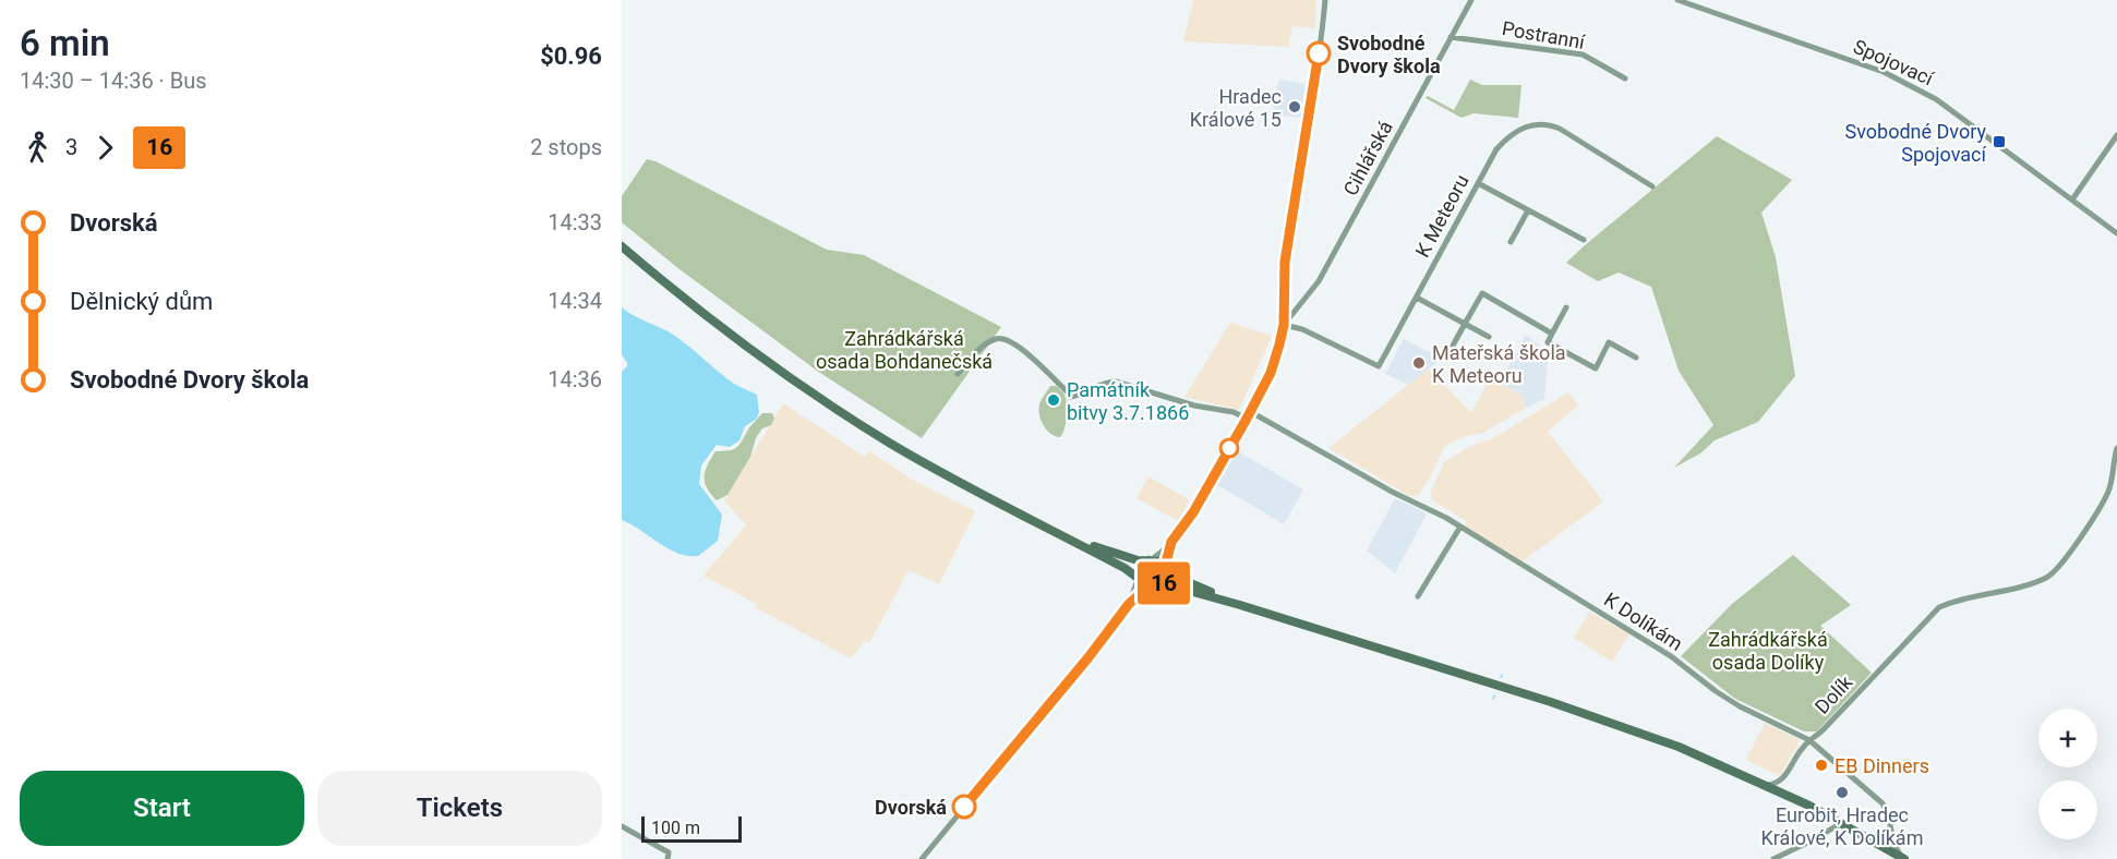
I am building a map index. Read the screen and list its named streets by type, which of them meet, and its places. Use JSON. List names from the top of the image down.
{
  "streets": {
    "street": [
      "Postranní",
      "Spojovací",
      "Cihlářská",
      "K Meteoru",
      "K Dolíkám",
      "Dolík"
    ]
  },
  "crossings": [
    ["Postranní", "Cihlářská"],
    ["Cihlářská", "K Meteoru"],
    ["K Dolíkám", "Dolík"]
  ],
  "parks": ["Zahrádkářská osada Bohdanečská", "Zahrádkářská osada Dolíky"],
  "places": {
    "other": [
      "Svobodné Dvory škola",
      "Hradec Králové 15",
      "Mateřská škola K Meteoru",
      "Památník bitvy 3.7.1866",
      "EB Dinners",
      "Eurobit, Hradec Králové, K Dolíkám",
      "Dvorská"
    ],
    "transit": ["Svobodné Dvory Spojovací"]
  },
  "lines": ["bus line 16"],
  "scale_bar": "100 m",
  "page": {
    "heading": ["6 min", "14:30 – 14:36 · Bus", "$0.96"],
    "on_map": "16",
    "legs": ["3", "16", "2 stops"],
    "list": [
      {
        "name": "Dvorská",
        "value": "14:33"
      },
      {
        "name": "Dělnický dům",
        "value": "14:34"
      },
      {
        "name": "Svobodné Dvory škola",
        "value": "14:36"
      }
    ],
    "map_buttons": ["+", "−"],
    "buttons": ["Start", "Tickets"],
    "scale": "100 m"
  }
}
